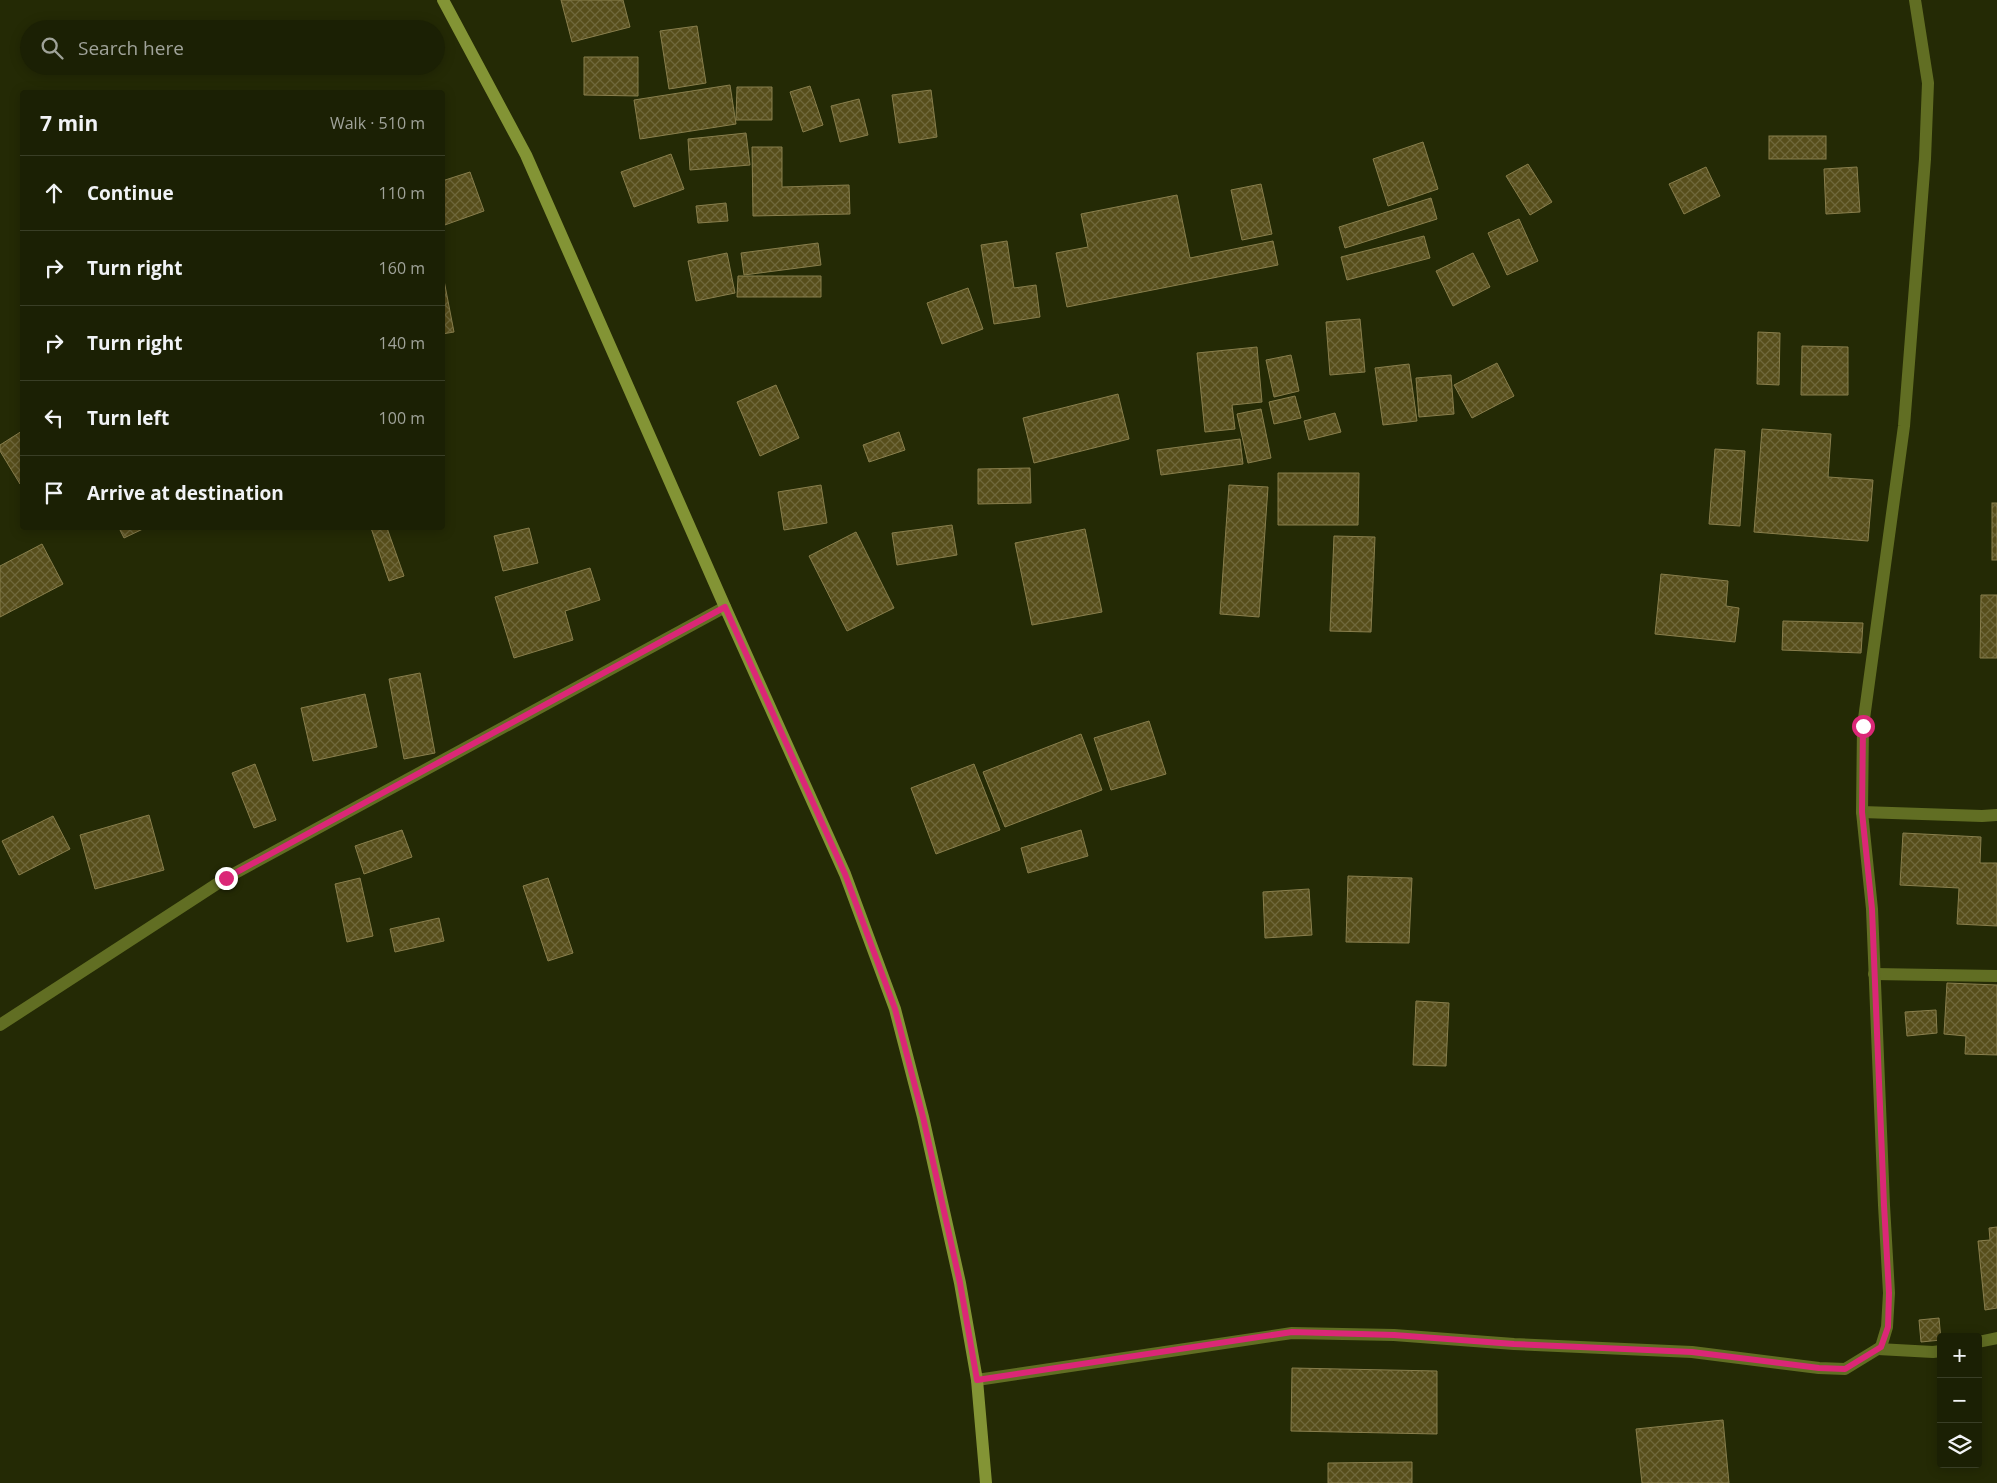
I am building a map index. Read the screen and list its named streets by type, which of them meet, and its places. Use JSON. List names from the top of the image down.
{
  "page": {
    "search": "Search here",
    "heading": ["7 min", "Walk · 510 m"],
    "list": [
      ["Continue", "110 m"],
      ["Turn right", "160 m"],
      ["Turn right", "140 m"],
      ["Turn left", "100 m"],
      "Arrive at destination"
    ],
    "map_buttons": ["+", "−"]
  }
}
